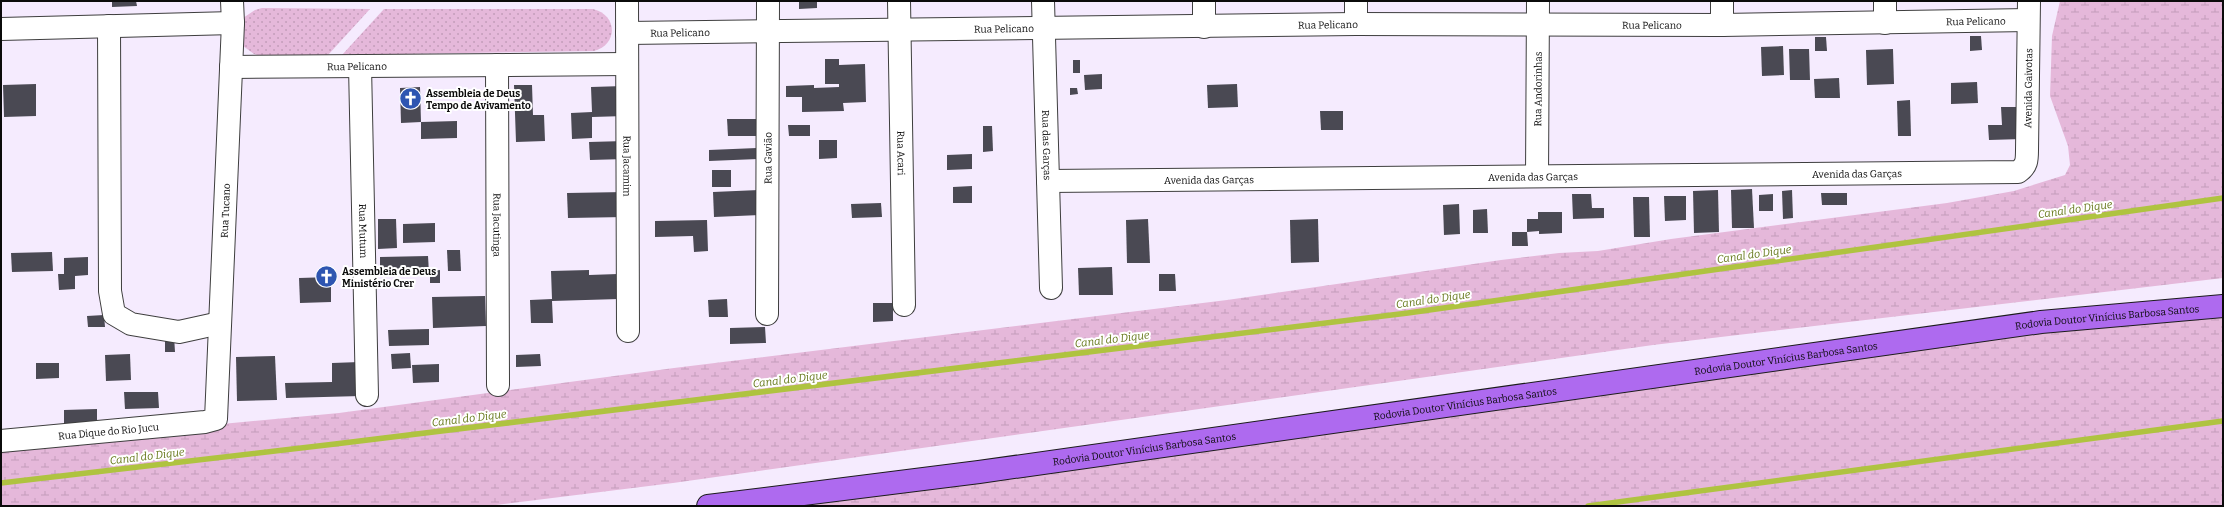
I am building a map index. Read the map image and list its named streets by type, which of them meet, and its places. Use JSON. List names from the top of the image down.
{
  "streets": {
    "main road": ["Rodovia Doutor Vinícius Barbosa Santos"],
    "street": [
      "Rua Pelicano",
      "Avenida Gaivotas",
      "Rua Andorinhas",
      "Rua das Garças",
      "Rua Acari",
      "Rua Gavião",
      "Rua Jacamim",
      "Avenida das Garças",
      "Rua Tucano",
      "Rua Jacutinga",
      "Rua Mutum",
      "Rua Dique do Rio Jucu"
    ]
  },
  "crossings": [
    ["Rua Pelicano", "Avenida Gaivotas"],
    ["Rua Pelicano", "Rua Andorinhas"],
    ["Rua Pelicano", "Rua das Garças"],
    ["Rua Pelicano", "Rua Acari"],
    ["Rua Pelicano", "Rua Gavião"],
    ["Rua Pelicano", "Rua Jacamim"],
    ["Rua Pelicano", "Rua Tucano"],
    ["Rua Pelicano", "Rua Jacutinga"],
    ["Rua Pelicano", "Rua Mutum"],
    ["Avenida Gaivotas", "Avenida das Garças"],
    ["Rua Andorinhas", "Avenida das Garças"],
    ["Rua das Garças", "Avenida das Garças"],
    ["Rua Tucano", "Rua Dique do Rio Jucu"]
  ],
  "water": ["Canal do Dique"],
  "places": {
    "church": ["Assembleia de Deus Tempo de Avivamento", "Assembleia de Deus Ministério Crer"]
  }
}
